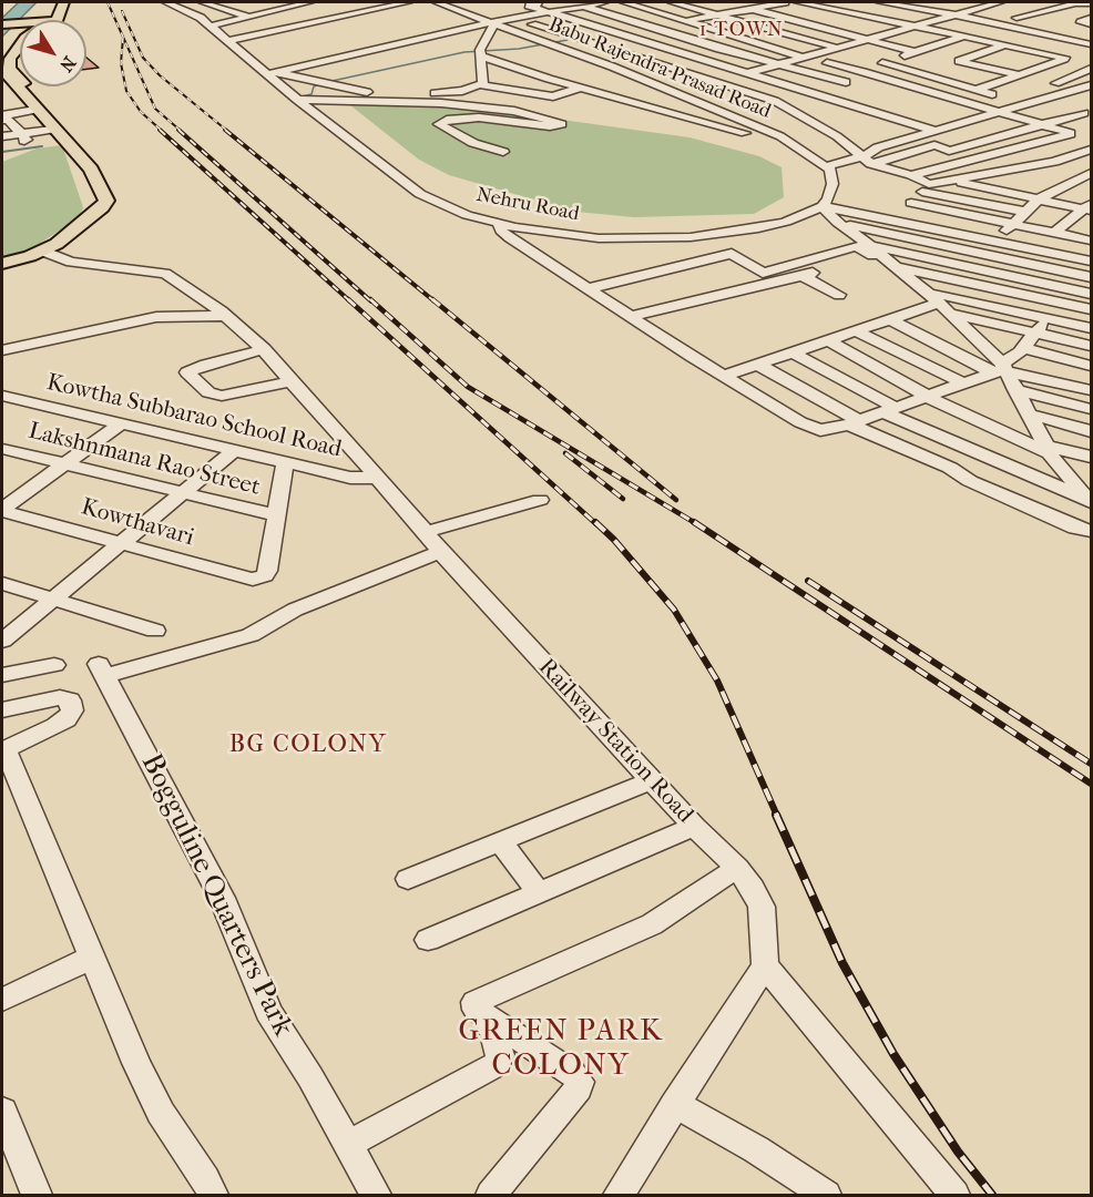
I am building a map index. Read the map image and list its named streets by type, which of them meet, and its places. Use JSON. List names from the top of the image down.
{
  "streets": {
    "street": [
      "Babu Rajendra Prasad Road",
      "Nehru Road",
      "Kowtha Subbarao School Road",
      "Lakshnmana Rao Street",
      "Kowthavari",
      "Railway Station Road",
      "Bogguline Quarters Park"
    ]
  },
  "crossings": [
    ["Kowtha Subbarao School Road", "Lakshnmana Rao Street"],
    ["Kowtha Subbarao School Road", "Kowthavari"],
    ["Kowtha Subbarao School Road", "Railway Station Road"],
    ["Railway Station Road", "Bogguline Quarters Park"]
  ],
  "districts": ["1 TOWN", "BG COLONY", "GREEN PARK COLONY"],
  "north": "bottom right"
}
